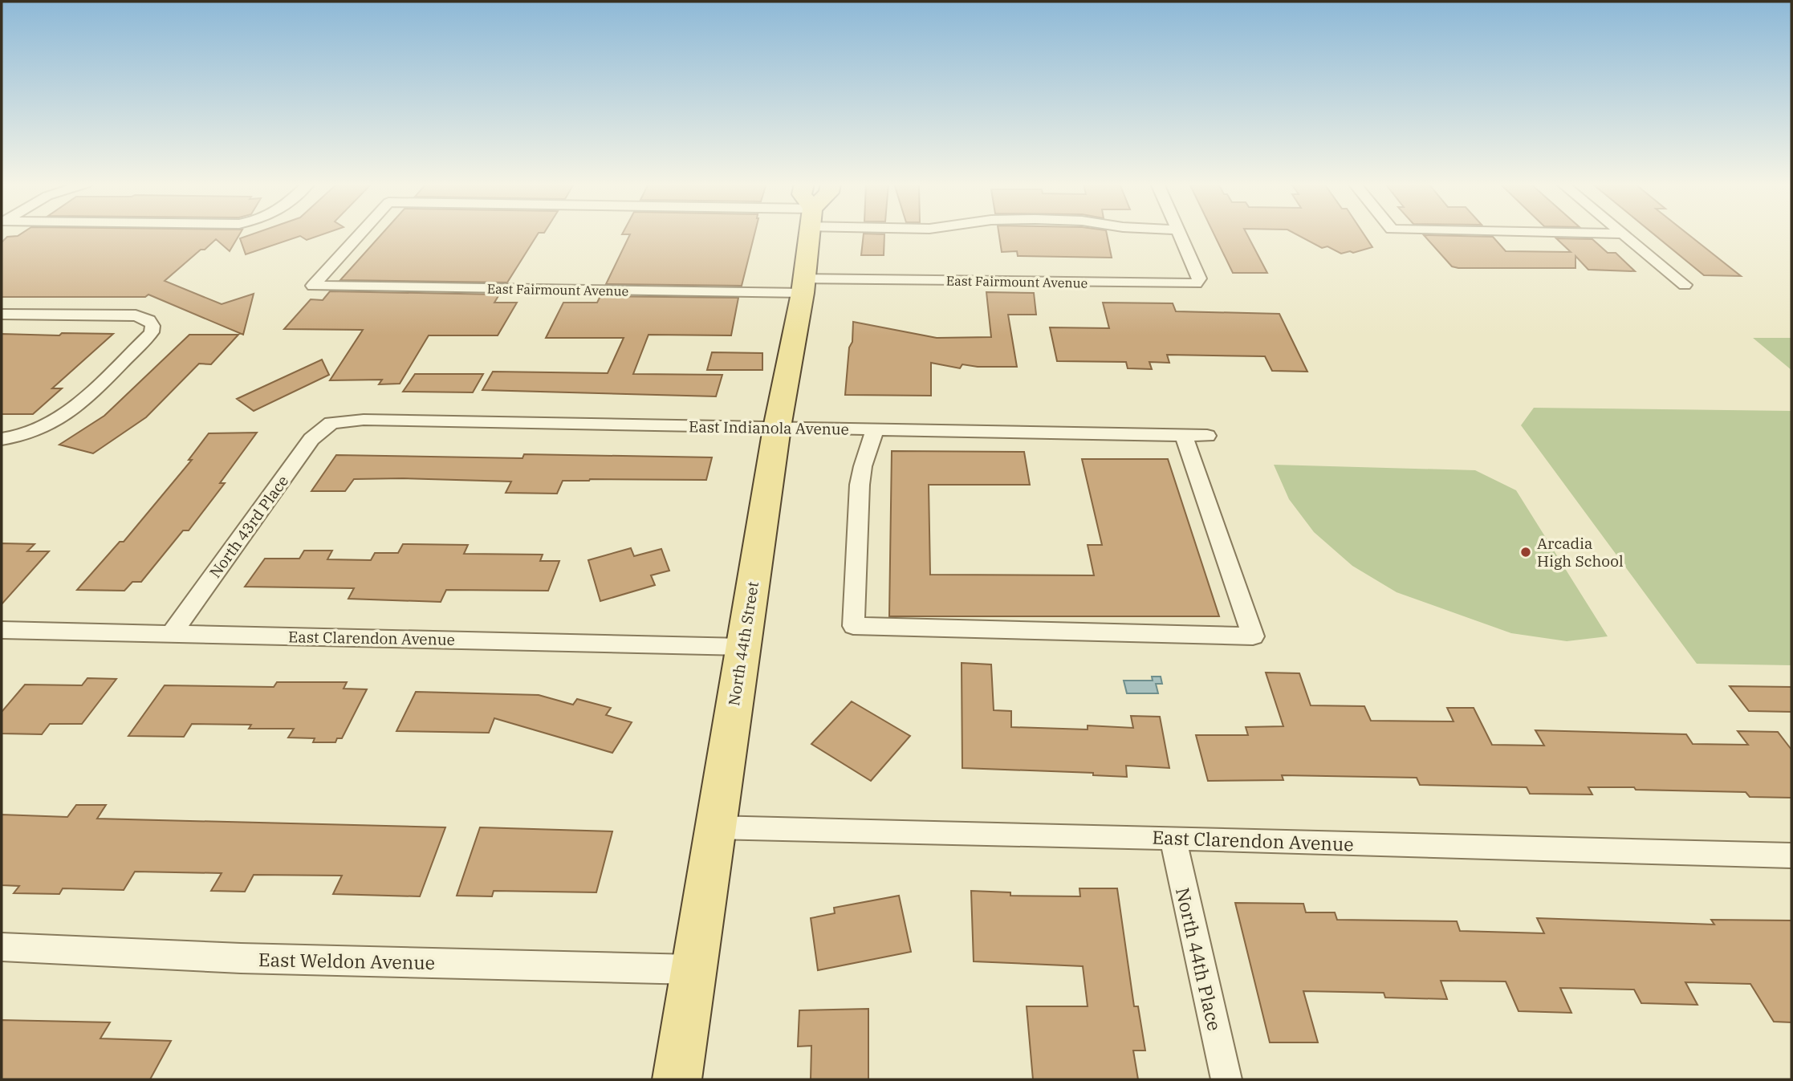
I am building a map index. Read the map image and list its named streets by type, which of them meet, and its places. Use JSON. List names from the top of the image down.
{
  "streets": {
    "main road": ["North 44th Street"],
    "street": [
      "East Fairmount Avenue",
      "East Indianola Avenue",
      "North 43rd Place",
      "East Clarendon Avenue",
      "North 44th Place",
      "East Weldon Avenue"
    ]
  },
  "crossings": [
    ["East Fairmount Avenue", "North 44th Street"],
    ["East Indianola Avenue", "North 43rd Place"],
    ["East Indianola Avenue", "North 44th Street"],
    ["North 43rd Place", "East Clarendon Avenue"],
    ["East Clarendon Avenue", "North 44th Street"],
    ["East Clarendon Avenue", "North 44th Place"],
    ["North 44th Street", "East Weldon Avenue"]
  ],
  "places": ["Arcadia High School"]
}
